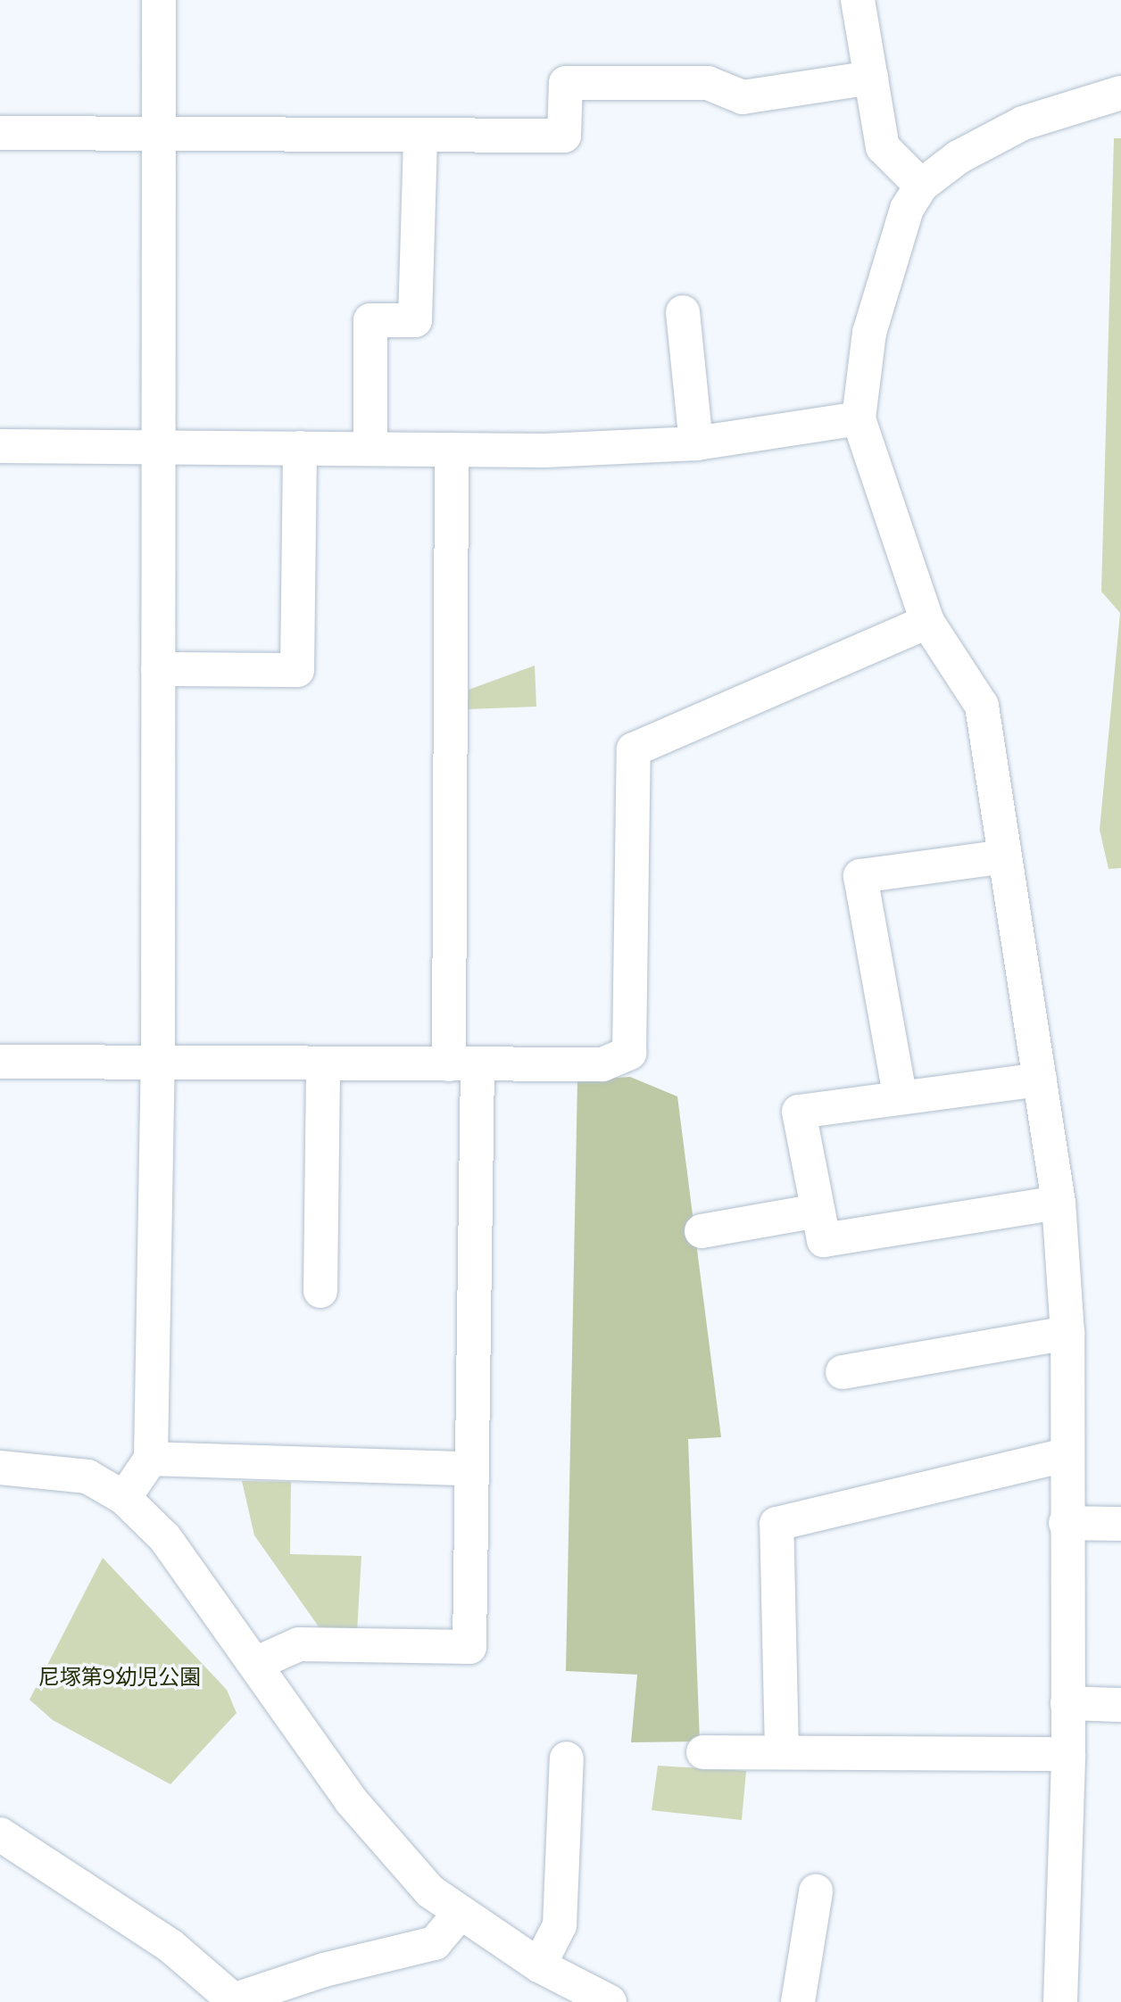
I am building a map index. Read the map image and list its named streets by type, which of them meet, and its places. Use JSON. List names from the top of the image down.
{
  "parks": ["尼塚第9幼児公園"]
}
